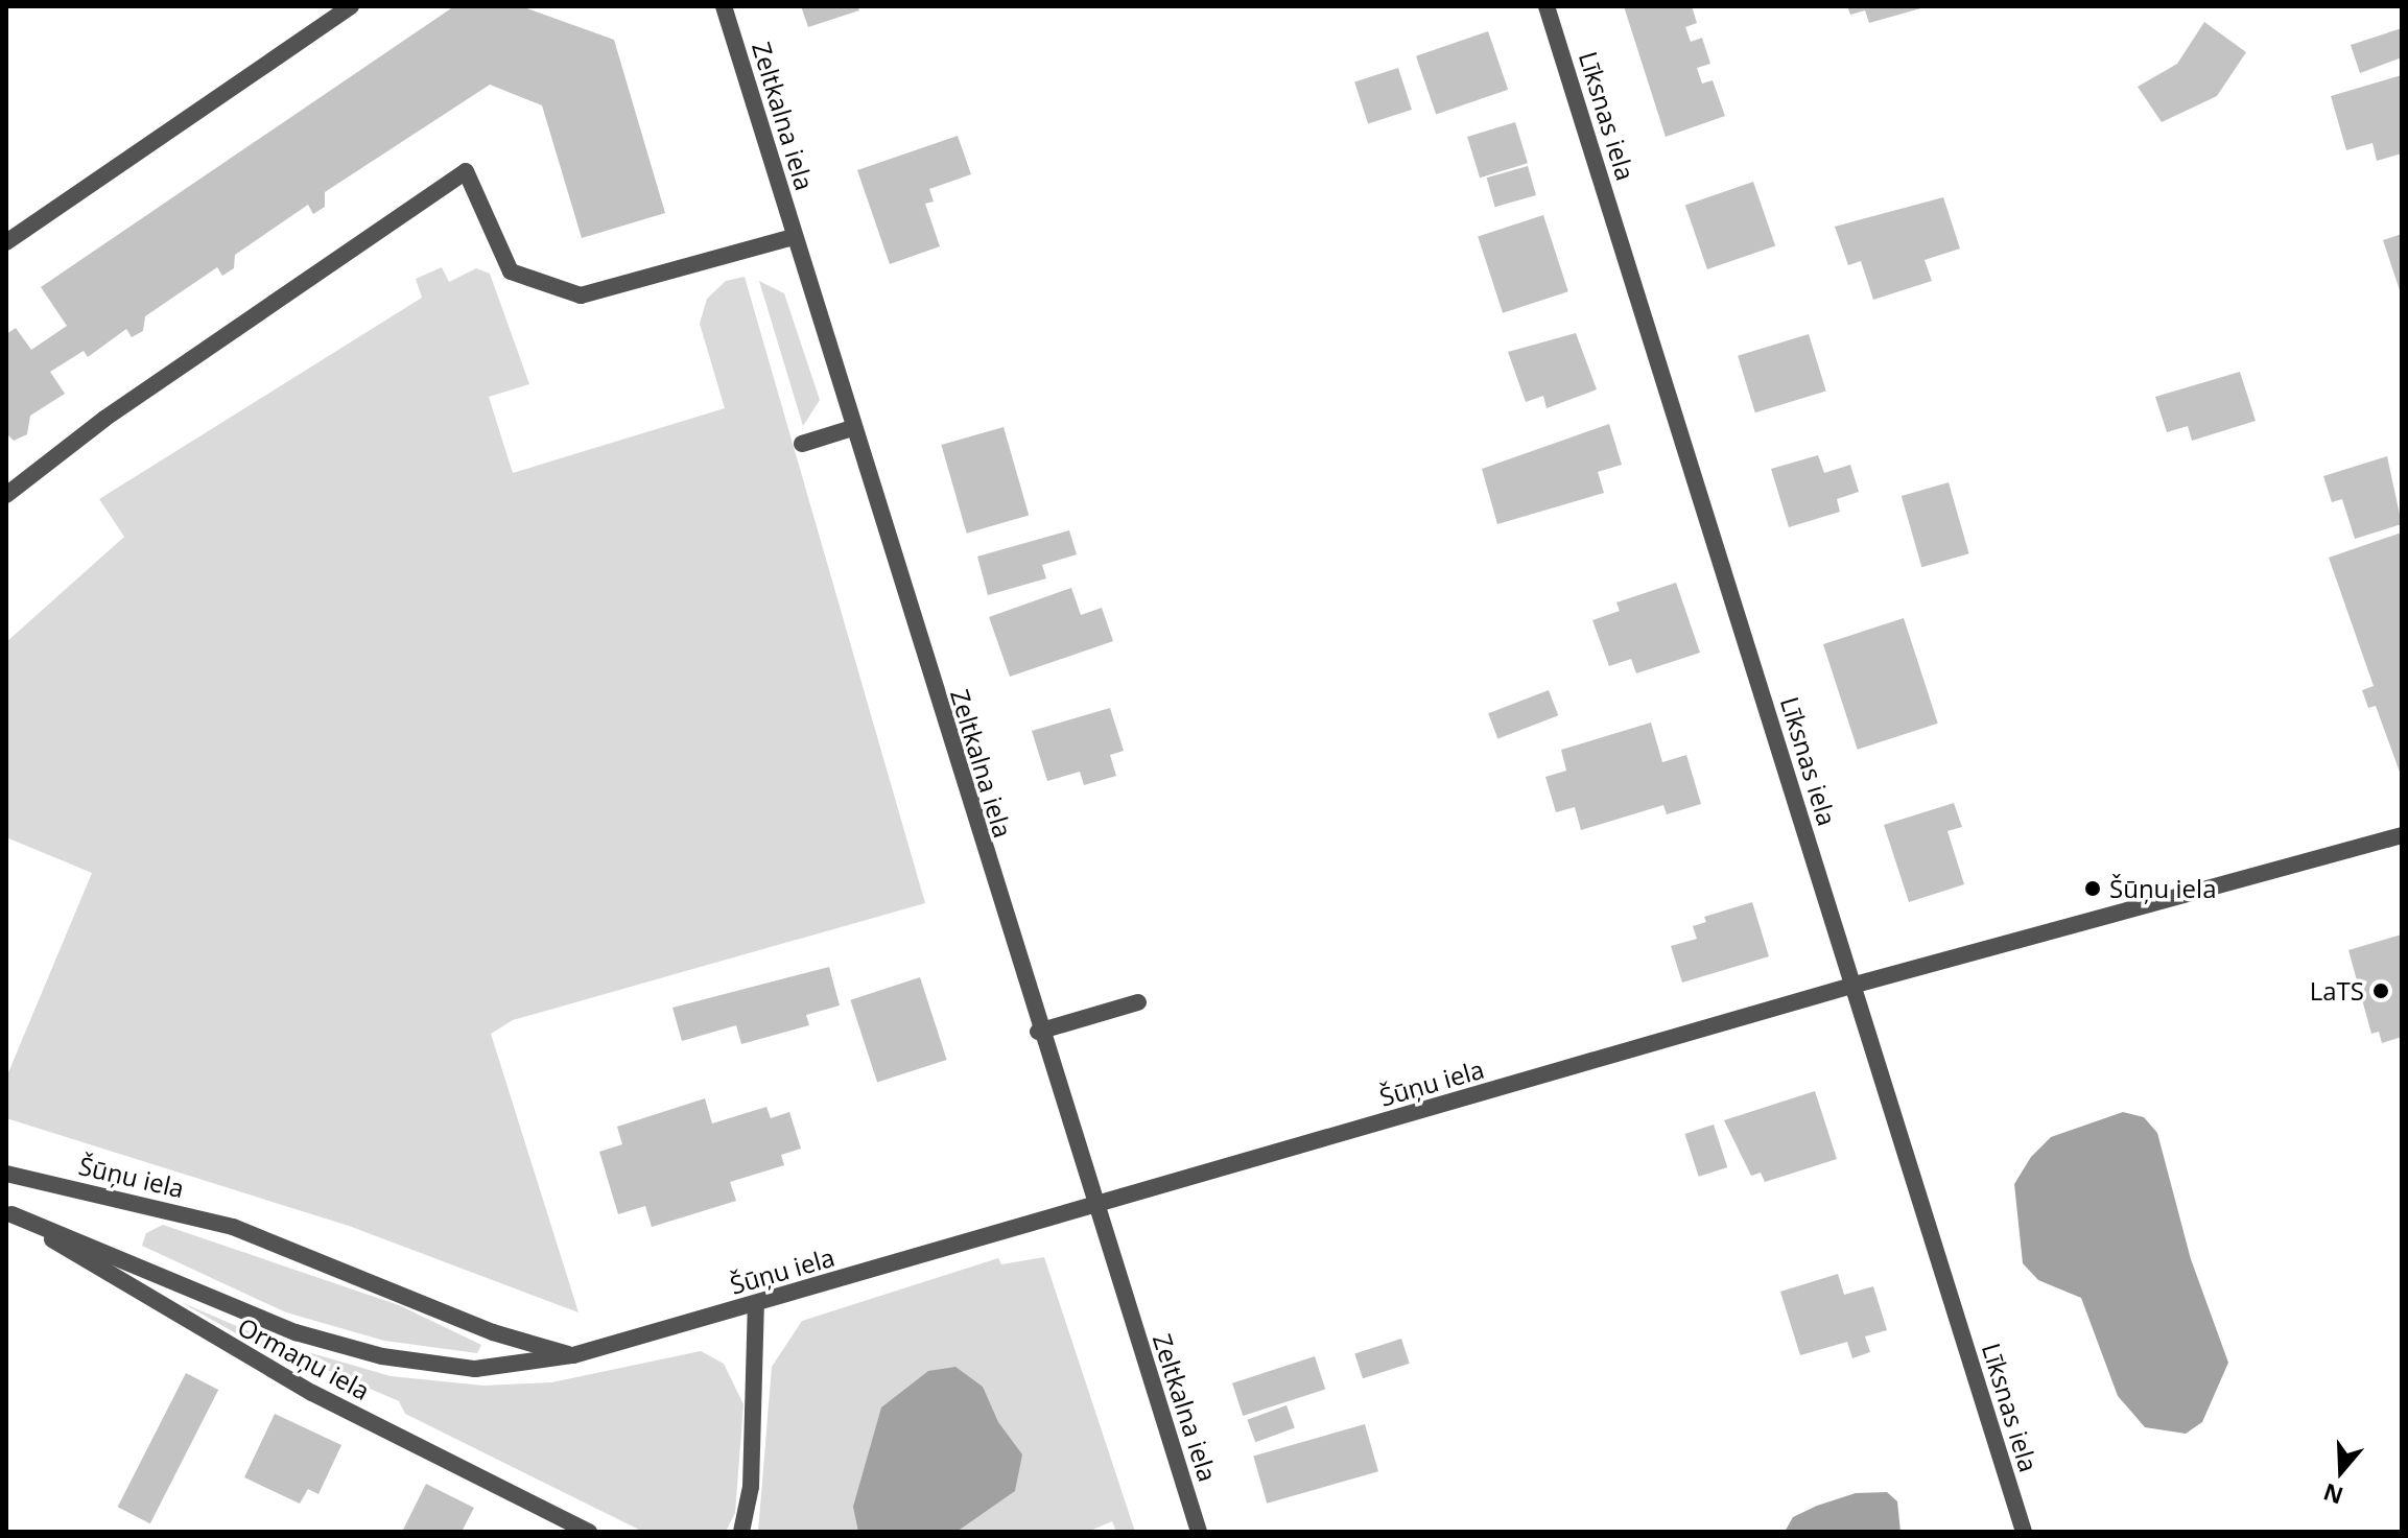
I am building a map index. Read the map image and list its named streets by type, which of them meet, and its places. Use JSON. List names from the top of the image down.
{
  "streets": {
    "street": [
      "Zeltkalna iela",
      "Līksnas iela",
      "Šūņu iela",
      "Ormaņu iela"
    ]
  },
  "crossings": [
    ["Zeltkalna iela", "Šūņu iela"],
    ["Līksnas iela", "Šūņu iela"],
    ["Šūņu iela", "Ormaņu iela"]
  ],
  "places": ["Šūņu iela", "LaTS"],
  "north": "bottom"
}
